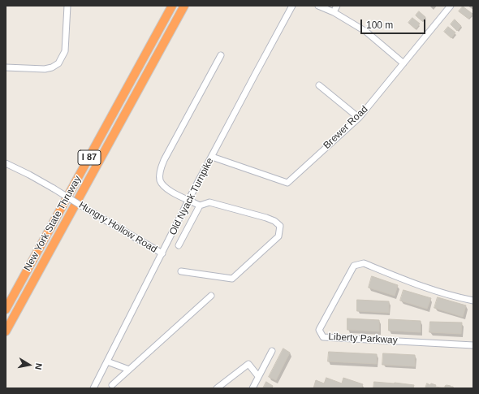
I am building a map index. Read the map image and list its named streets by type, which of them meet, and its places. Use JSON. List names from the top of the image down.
{
  "streets": {
    "highway": ["I 87", "New York State Thruway"],
    "street": [
      "Brewer Road",
      "Old Nyack Turnpike",
      "Hungry Hollow Road",
      "Liberty Parkway"
    ]
  },
  "crossings": [
    ["Brewer Road", "Old Nyack Turnpike"],
    ["Old Nyack Turnpike", "Hungry Hollow Road"]
  ],
  "scale_bar": "100 m",
  "north": "right"
}
